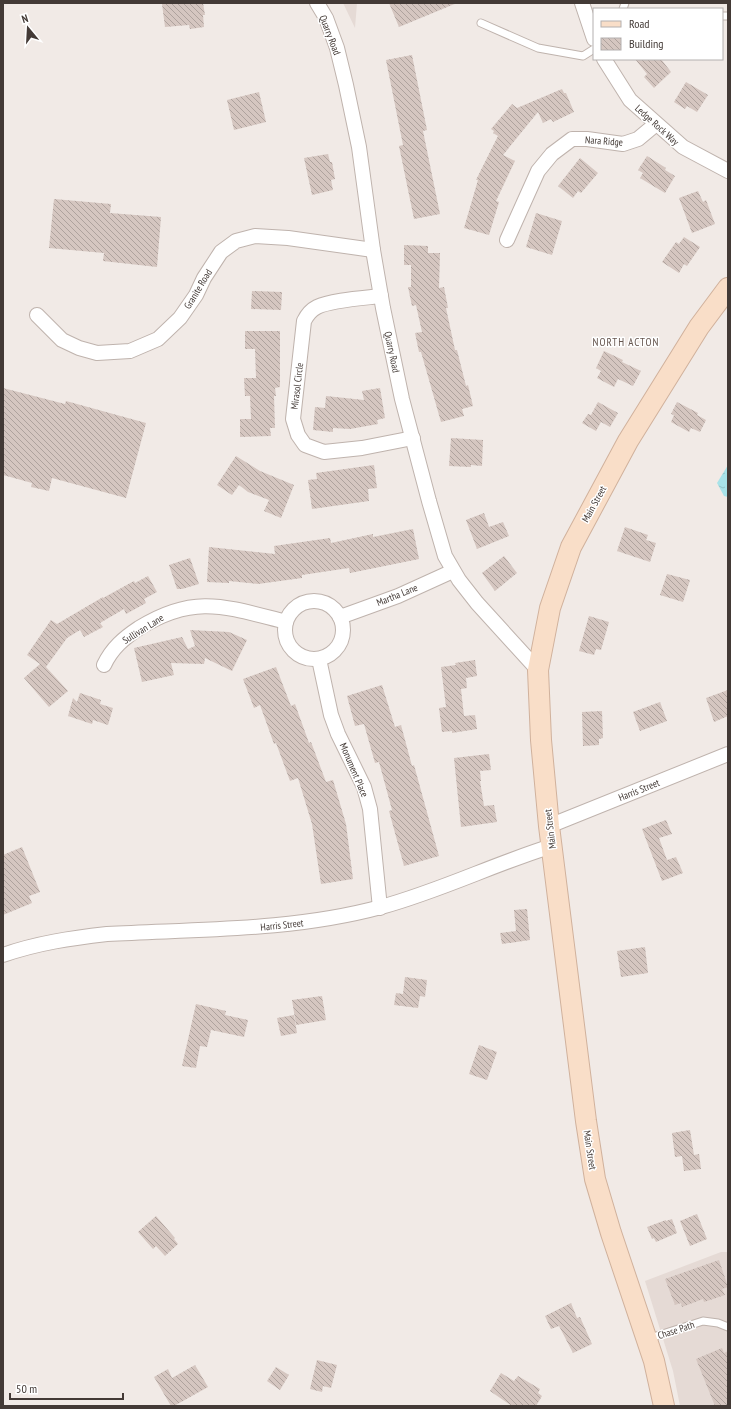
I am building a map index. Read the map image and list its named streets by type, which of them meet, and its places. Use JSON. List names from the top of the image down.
{
  "streets": {
    "main road": ["Main Street"],
    "street": [
      "Quarry Road",
      "Ledge Rock Way",
      "Nara Ridge",
      "Granite Road",
      "Mirasol Circle",
      "Martha Lane",
      "Sullivan Lane",
      "Monument Place",
      "Harris Street"
    ],
    "lane": ["Chase Path"]
  },
  "crossings": [
    ["Quarry Road", "Granite Road"],
    ["Quarry Road", "Mirasol Circle"],
    ["Quarry Road", "Main Street"],
    ["Quarry Road", "Martha Lane"],
    ["Ledge Rock Way", "Nara Ridge"],
    ["Main Street", "Harris Street"],
    ["Main Street", "Chase Path"],
    ["Martha Lane", "Sullivan Lane"],
    ["Martha Lane", "Monument Place"],
    ["Sullivan Lane", "Monument Place"],
    ["Monument Place", "Harris Street"]
  ],
  "districts": ["NORTH ACTON"],
  "legend": ["Road", "Building"],
  "scale_bar": "50 m",
  "north": "top"
}
